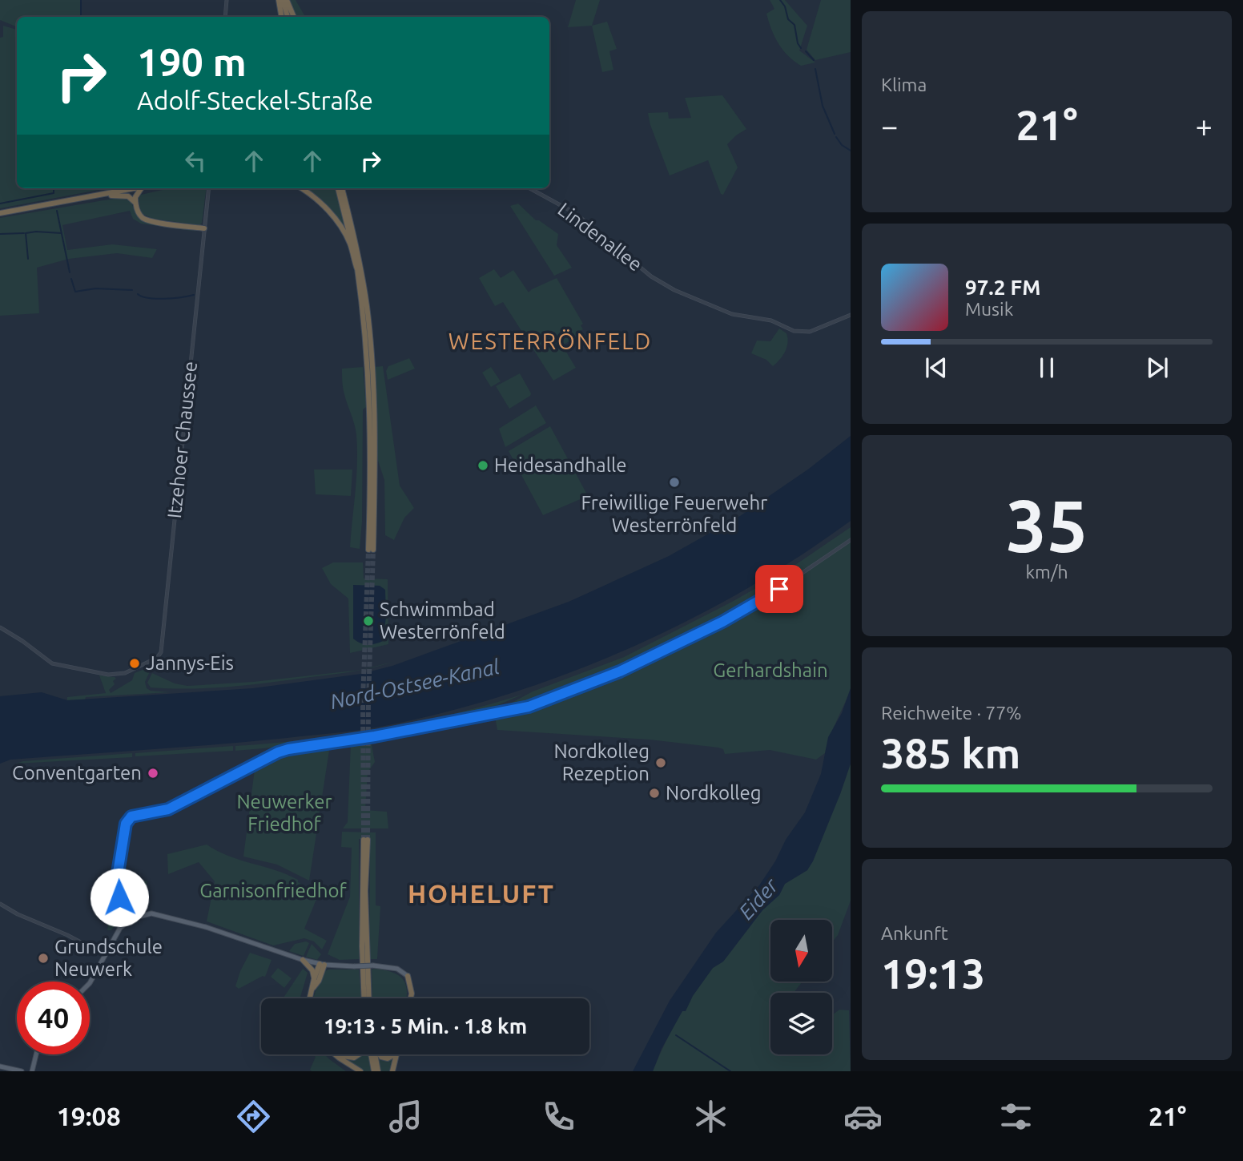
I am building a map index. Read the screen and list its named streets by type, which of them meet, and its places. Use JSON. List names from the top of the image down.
{
  "streets": {
    "street": ["Lindenallee", "Itzehoer Chaussee"]
  },
  "districts": ["WESTERRÖNFELD", "HOHELUFT"],
  "water": ["Nord-Ostsee-Kanal", "Eider"],
  "parks": ["Gerhardshain", "Neuwerker Friedhof", "Garnisonfriedhof"],
  "places": [
    "Heidesandhalle",
    "Freiwillige Feuerwehr Westerrönfeld",
    "Schwimmbad Westerrönfeld",
    "Jannys-Eis",
    "Nordkolleg Rezeption",
    "Conventgarten",
    "Nordkolleg",
    "Grundschule Neuwerk"
  ],
  "north": "bottom",
  "page": {
    "tile": [
      "Klima",
      ["35", "km/h"],
      ["Reichweite · 77%", "385 km"],
      ["Ankunft", "19:13"]
    ],
    "turn": ["190 m", "Adolf-Steckel-Straße"],
    "heat": ["−", "21°", "+"],
    "song": ["97.2 FM", "Musik"],
    "limit": "40",
    "trip": "19:13 · 5 Min. · 1.8 km",
    "tabs": ["19:08", "21°"]
  }
}
